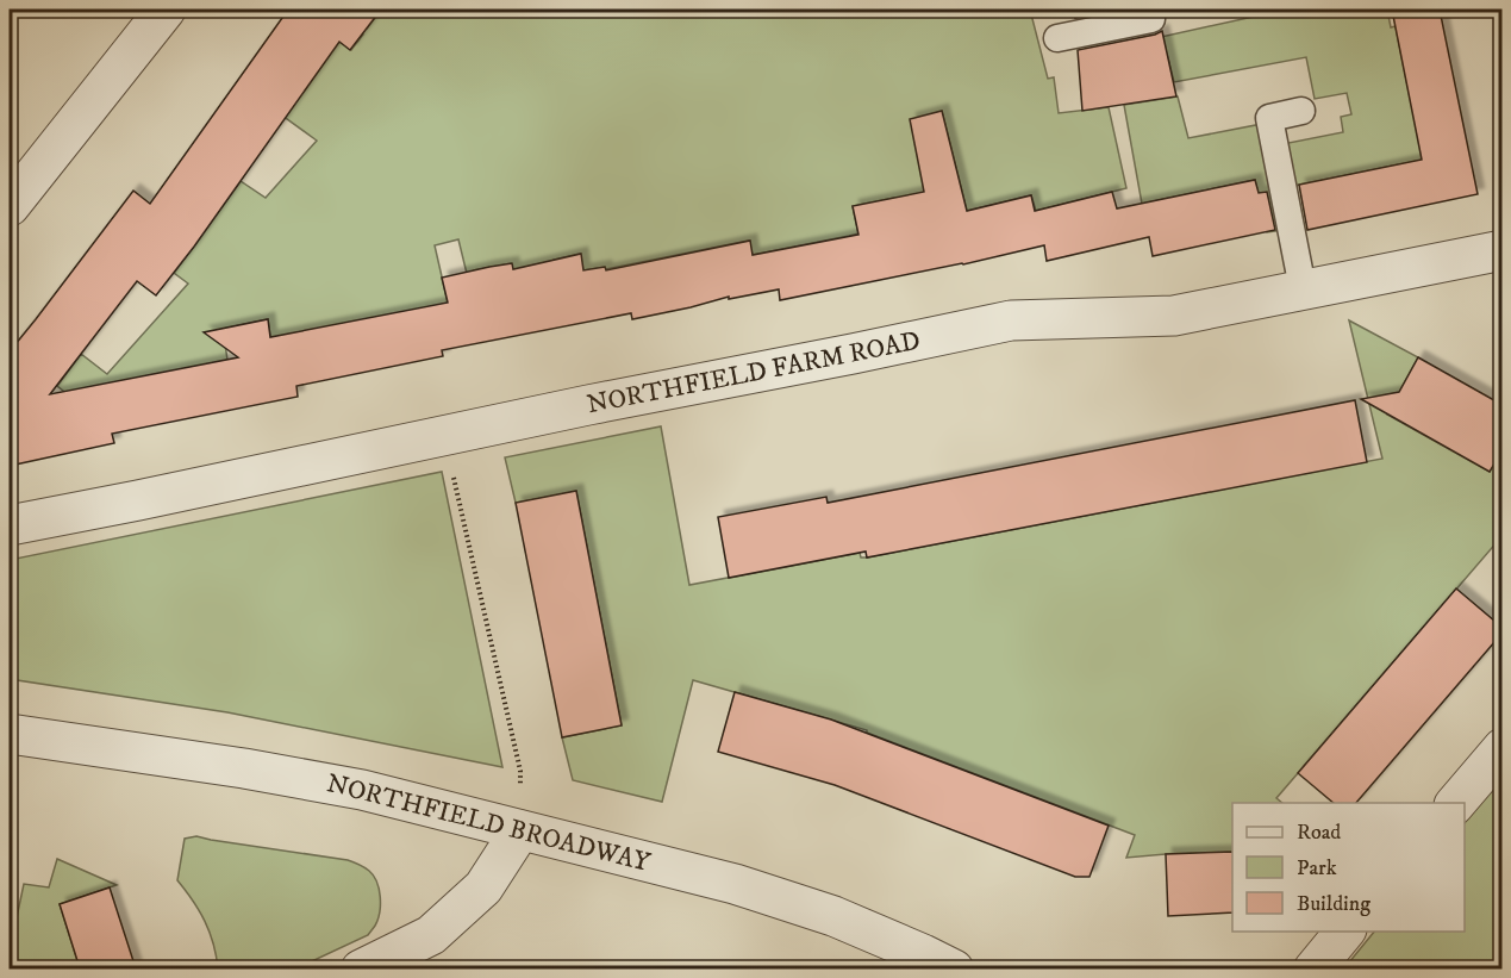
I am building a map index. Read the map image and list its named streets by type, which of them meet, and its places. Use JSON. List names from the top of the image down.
{
  "streets": {
    "street": ["NORTHFIELD FARM ROAD", "NORTHFIELD BROADWAY"]
  },
  "legend": ["Road", "Park", "Building"]
}
